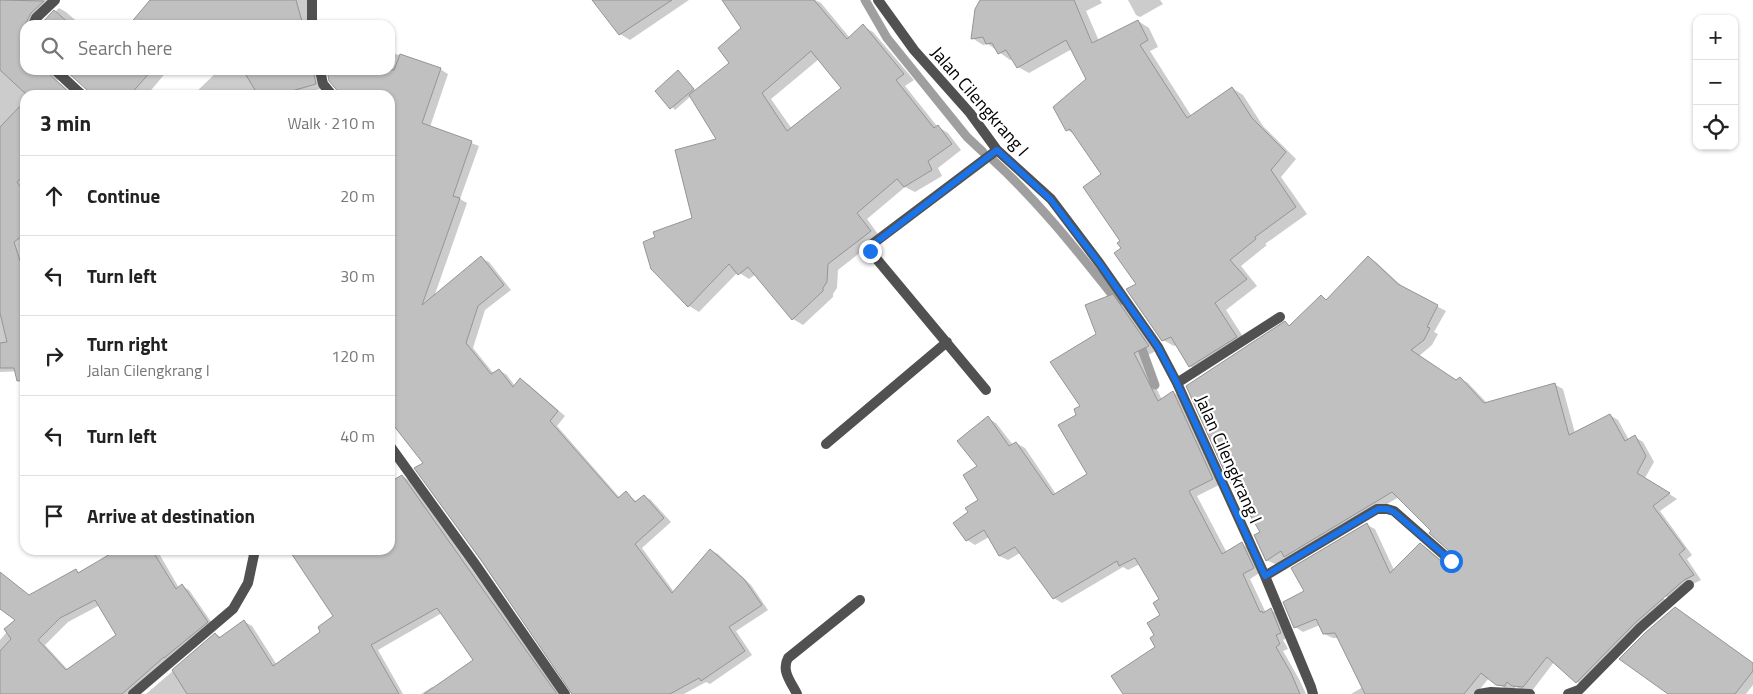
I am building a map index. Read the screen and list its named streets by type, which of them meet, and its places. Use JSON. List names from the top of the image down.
{
  "streets": {
    "street": ["Jalan Cilengkrang I"]
  },
  "page": {
    "map_buttons": ["+", "−"],
    "search": "Search here",
    "heading": ["3 min", "Walk · 210 m"],
    "list": [
      ["Continue", "20 m"],
      ["Turn left", "30 m"],
      ["Turn right", "Jalan Cilengkrang I", "120 m"],
      ["Turn left", "40 m"],
      "Arrive at destination"
    ]
  }
}
